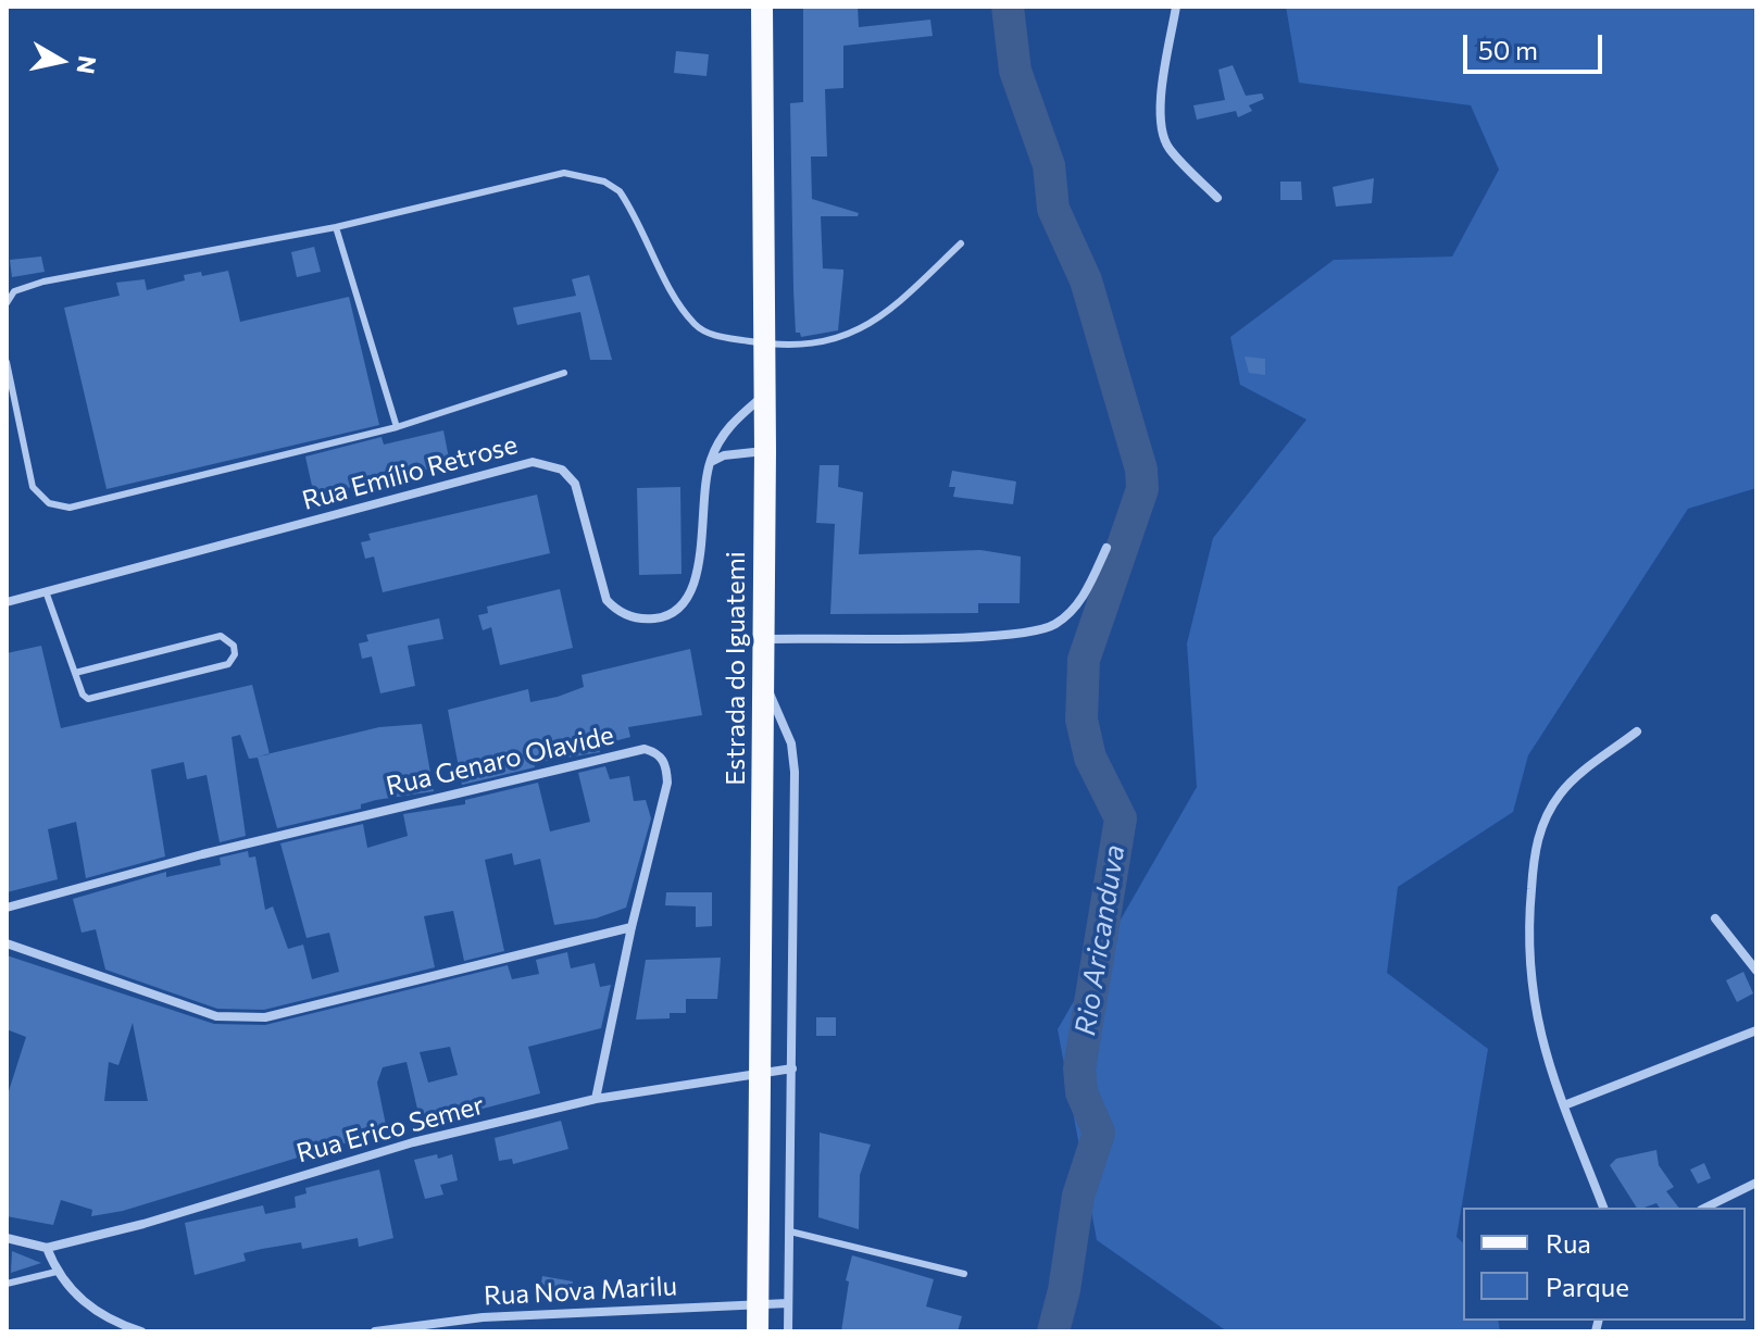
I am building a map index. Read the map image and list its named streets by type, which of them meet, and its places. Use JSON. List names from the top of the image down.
{
  "streets": {
    "main road": ["Estrada do Iguatemi"],
    "street": [
      "Rua Emílio Retrose",
      "Rua Genaro Olavide",
      "Rua Erico Semer",
      "Rua Nova Marilu"
    ]
  },
  "crossings": [
    ["Rua Emílio Retrose", "Estrada do Iguatemi"],
    ["Estrada do Iguatemi", "Rua Erico Semer"],
    ["Estrada do Iguatemi", "Rua Nova Marilu"],
    ["Rua Genaro Olavide", "Rua Erico Semer"]
  ],
  "water": ["Rio Aricanduva"],
  "legend": ["Rua", "Parque"],
  "scale_bar": "50 m",
  "north": "right"
}
